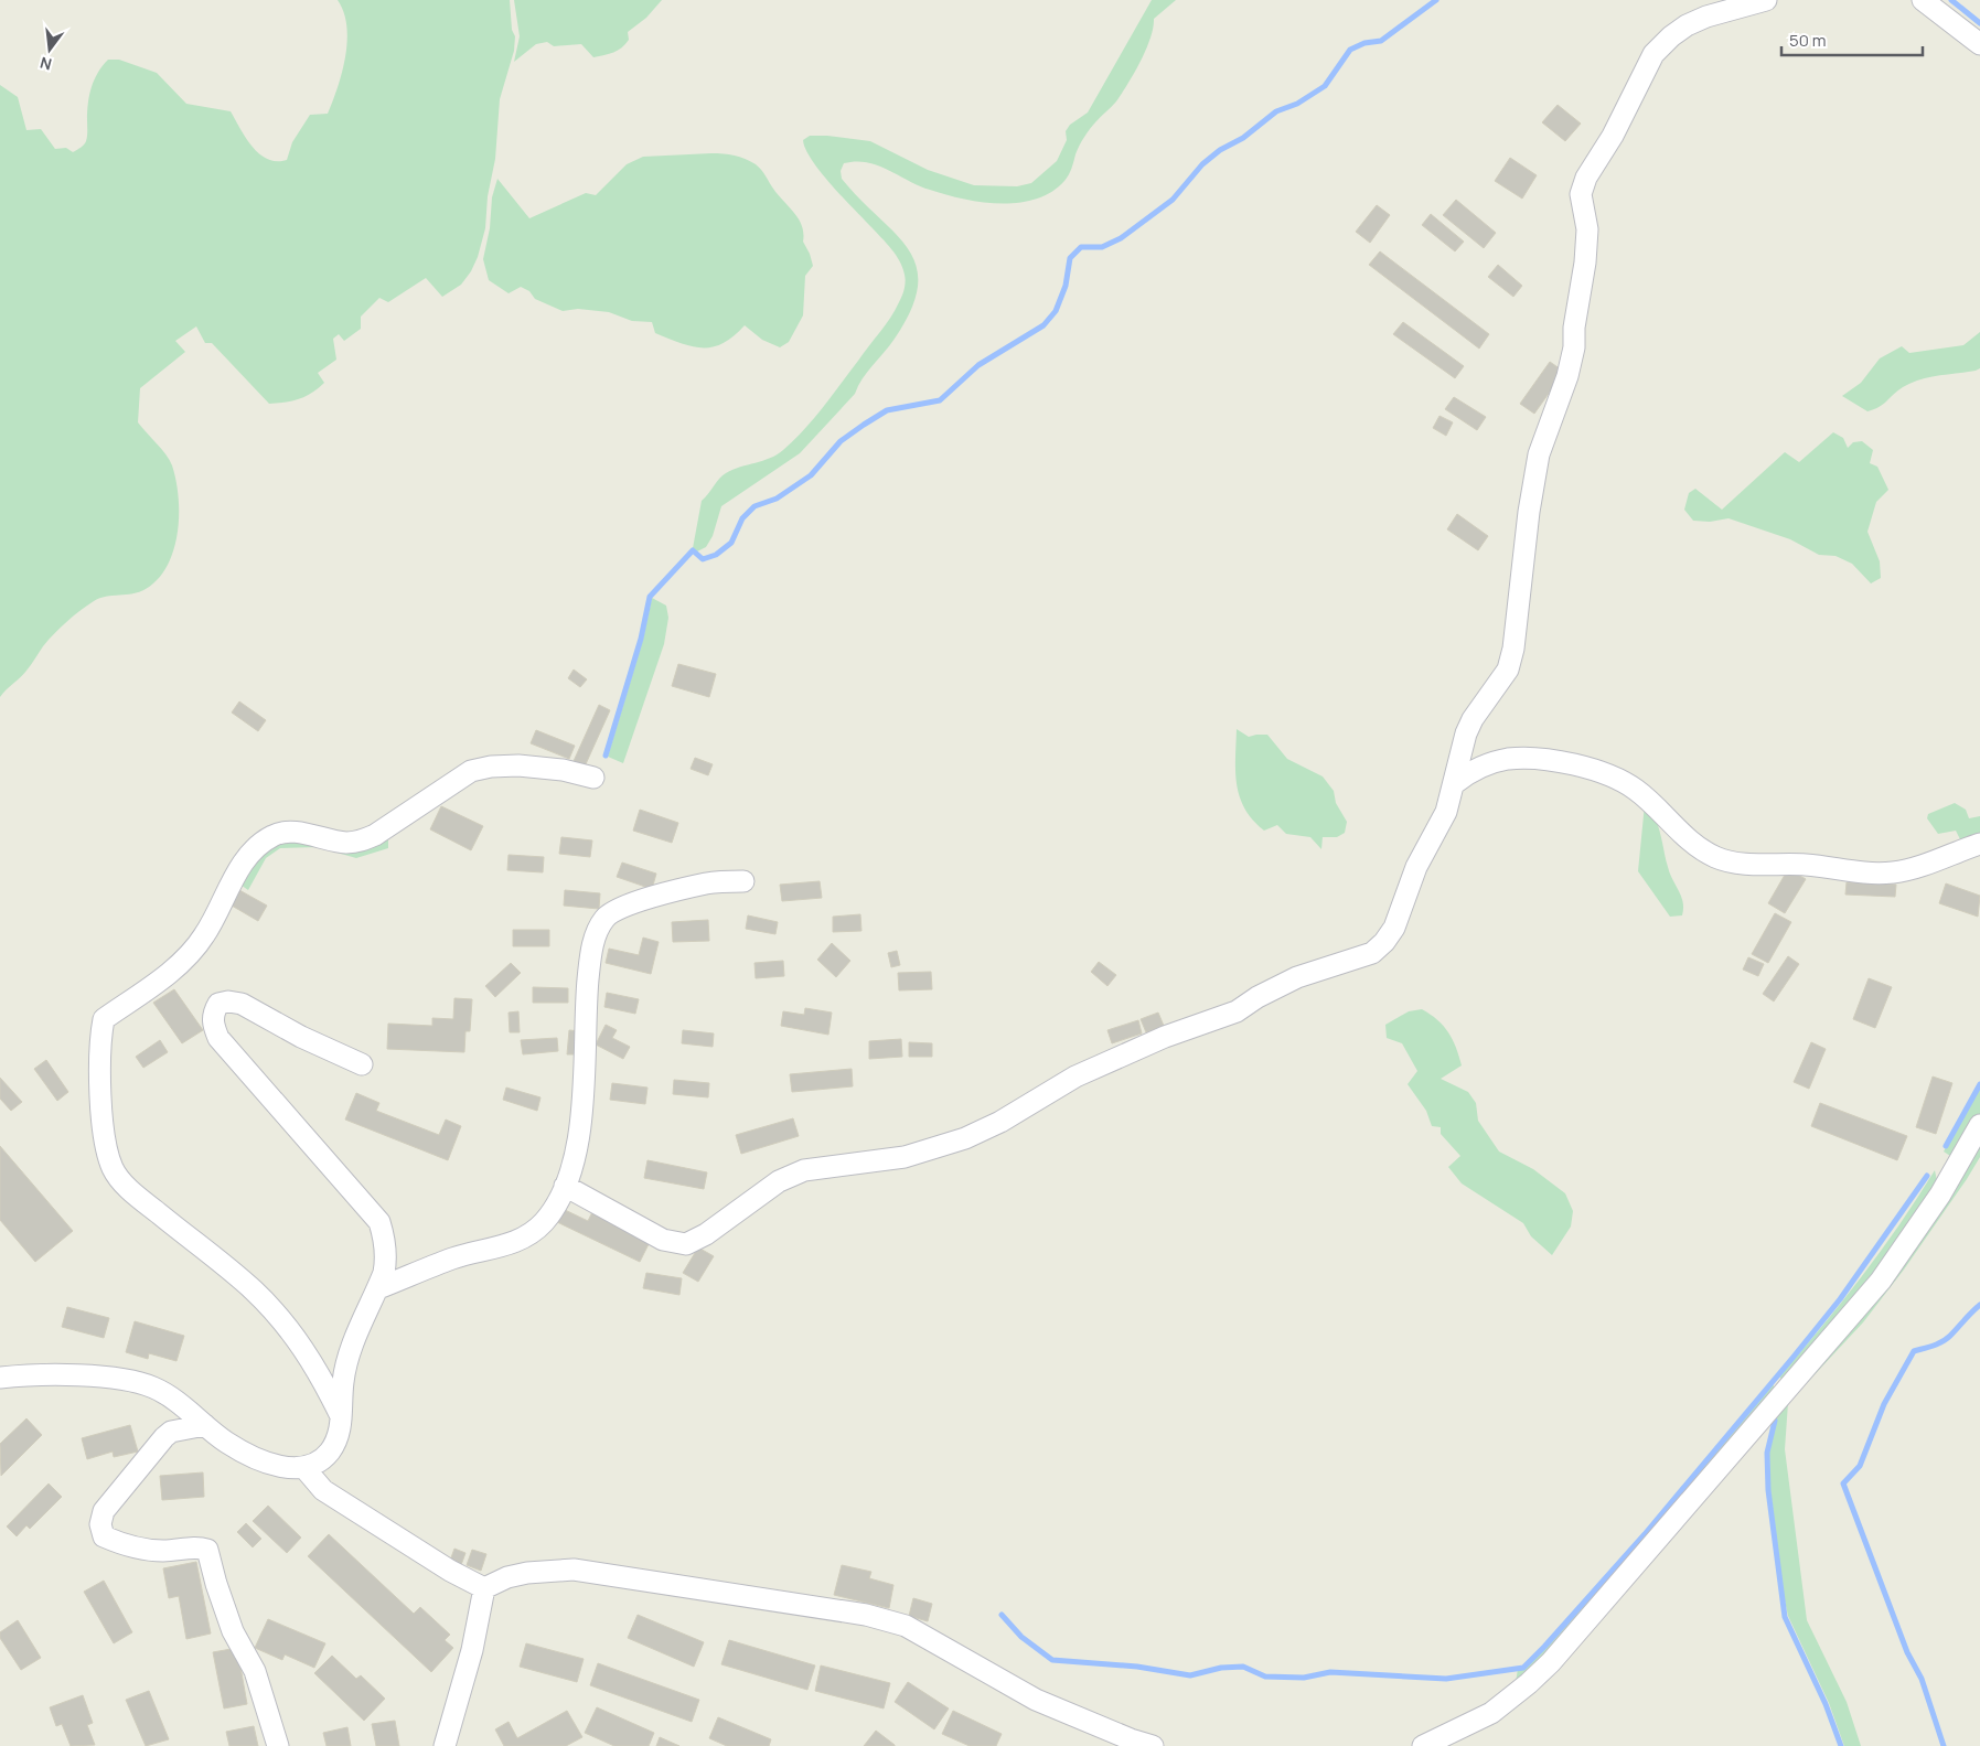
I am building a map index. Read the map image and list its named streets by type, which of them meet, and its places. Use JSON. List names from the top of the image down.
{
  "scale_bar": "50 m",
  "north": "bottom"
}
